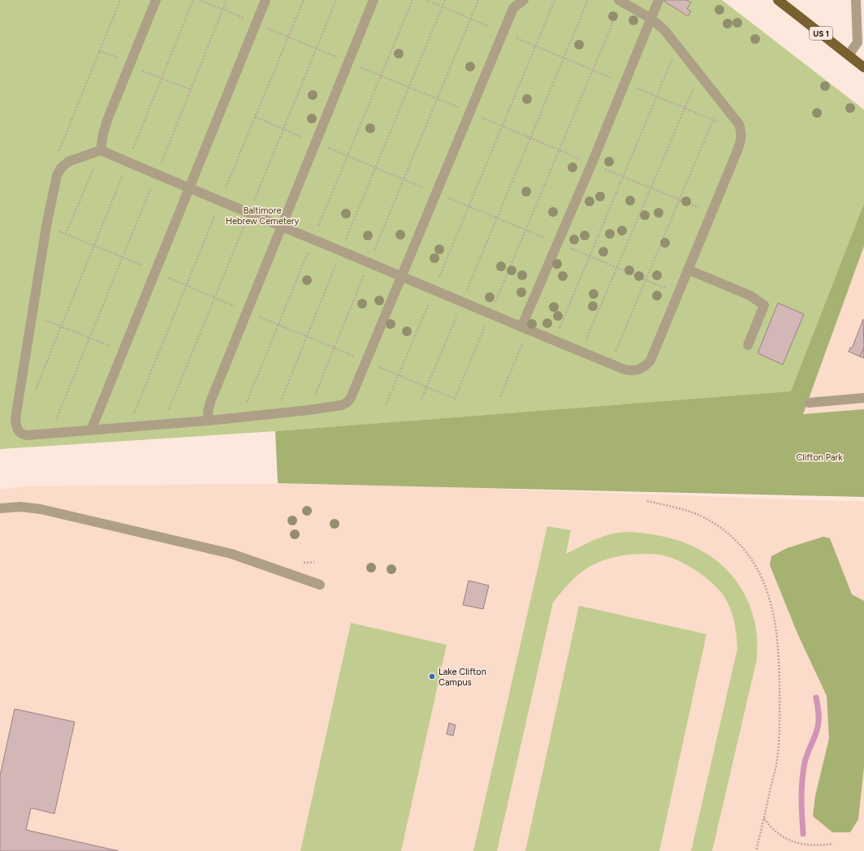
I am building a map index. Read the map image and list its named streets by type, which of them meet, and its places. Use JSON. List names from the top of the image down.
{
  "streets": {
    "main road": ["US 1"]
  },
  "parks": ["Baltimore Hebrew Cemetery", "Clifton Park"],
  "places": ["Lake Clifton Campus"]
}
